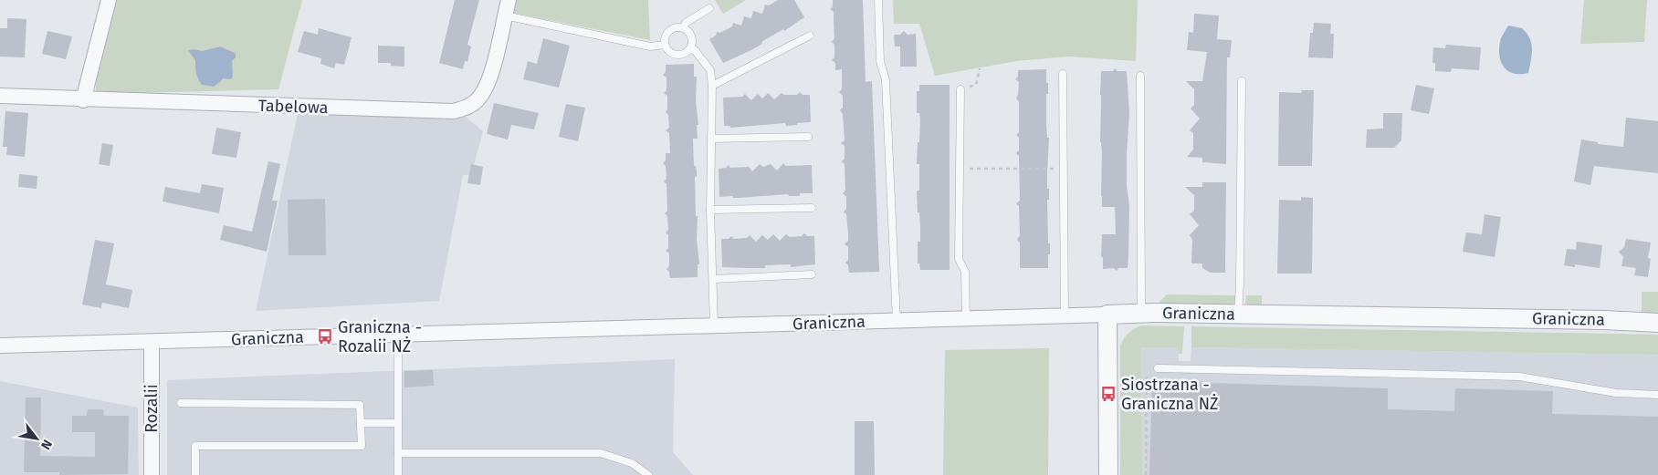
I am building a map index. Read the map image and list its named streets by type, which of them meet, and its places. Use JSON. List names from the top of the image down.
{
  "streets": {
    "street": ["Tabelowa", "Graniczna", "Rozalii"]
  },
  "crossings": [
    ["Graniczna", "Rozalii"]
  ],
  "places": {
    "bus stop": ["Graniczna - Rozalii NŻ", "Siostrzana - Graniczna NŻ"]
  },
  "north": "bottom right"
}
